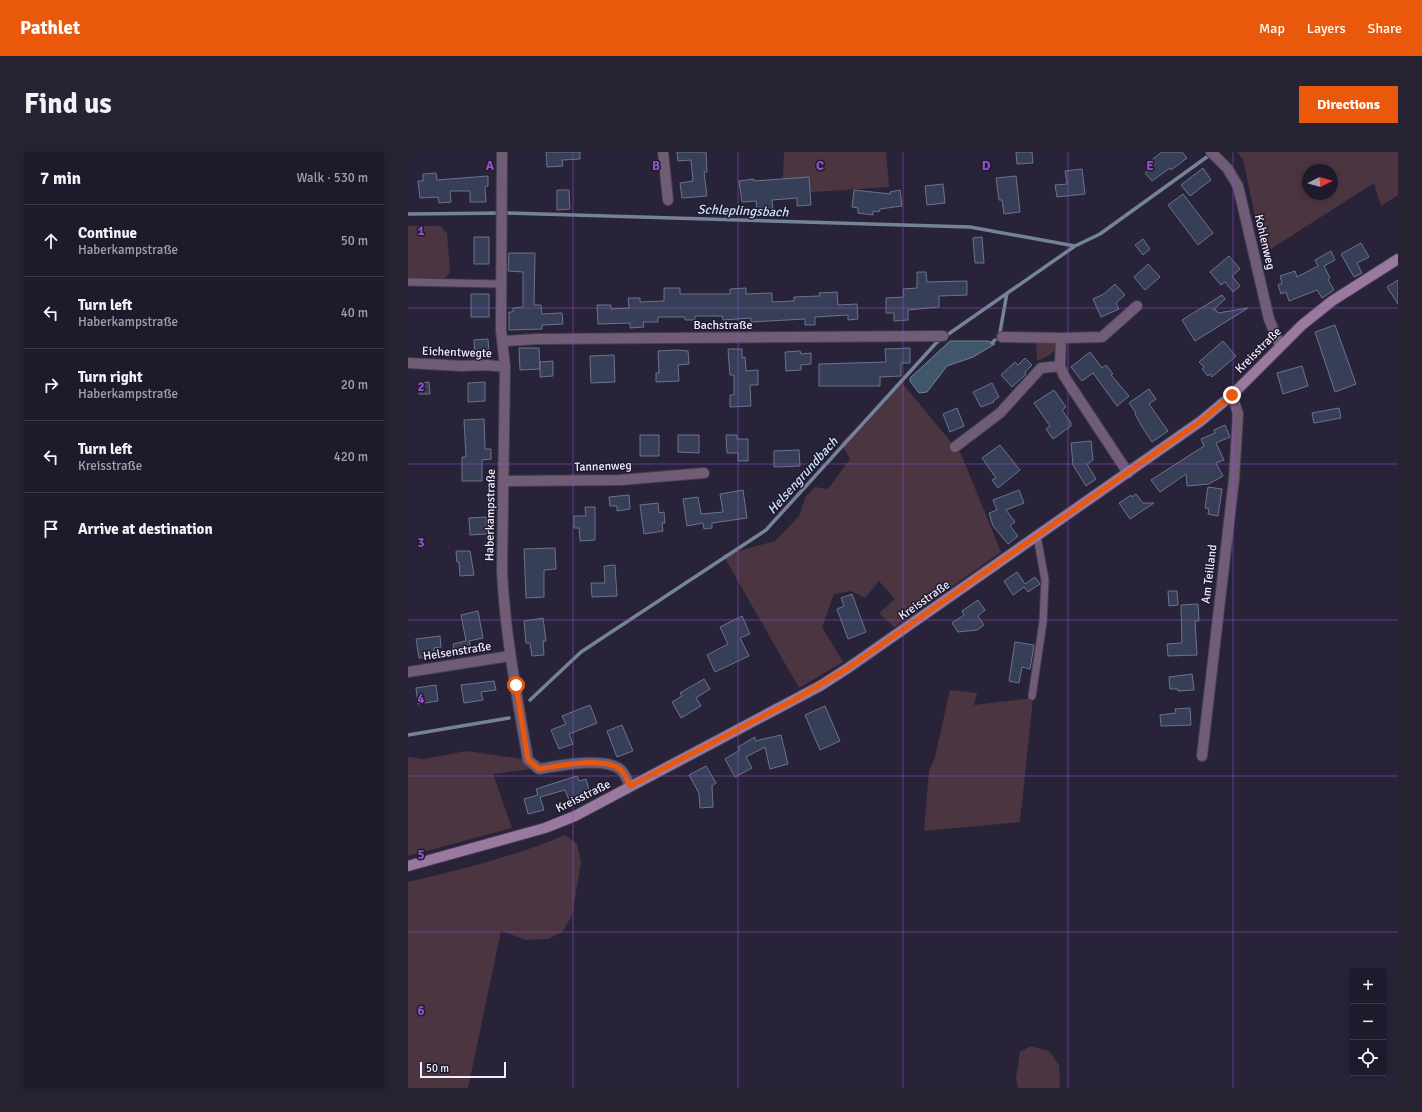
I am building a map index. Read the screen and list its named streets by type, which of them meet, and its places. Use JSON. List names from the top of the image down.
{
  "streets": {
    "street": [
      "Kohlenweg",
      "Bachstraße",
      "Kreisstraße",
      "Eichentwegte",
      "Tannenweg",
      "Haberkampstraße",
      "Am Teilland",
      "Helsenstraße"
    ]
  },
  "crossings": [
    ["Kohlenweg", "Kreisstraße"],
    ["Bachstraße", "Haberkampstraße"],
    ["Kreisstraße", "Haberkampstraße"],
    ["Kreisstraße", "Am Teilland"],
    ["Eichentwegte", "Haberkampstraße"],
    ["Tannenweg", "Haberkampstraße"],
    ["Haberkampstraße", "Helsenstraße"]
  ],
  "water": ["Schleplingsbach", "Helsengrundbach"],
  "scale_bar": "50 m",
  "north": "right",
  "page": {
    "header": "Pathlet",
    "nav": ["Map", "Layers", "Share"],
    "buttons": "Directions",
    "title": "Find us",
    "heading": ["7 min", "Walk · 530 m"],
    "list": [
      ["Continue", "Haberkampstraße", "50 m"],
      ["Turn left", "Haberkampstraße", "40 m"],
      ["Turn right", "Haberkampstraße", "20 m"],
      ["Turn left", "Kreisstraße", "420 m"],
      "Arrive at destination"
    ],
    "map_buttons": ["+", "−"],
    "scale": "50 m"
  },
  "grid": {
    "columns": [
      "A",
      "B",
      "C",
      "D",
      "E"
    ],
    "rows": [
      "1",
      "2",
      "3",
      "4",
      "5",
      "6"
    ]
  }
}
